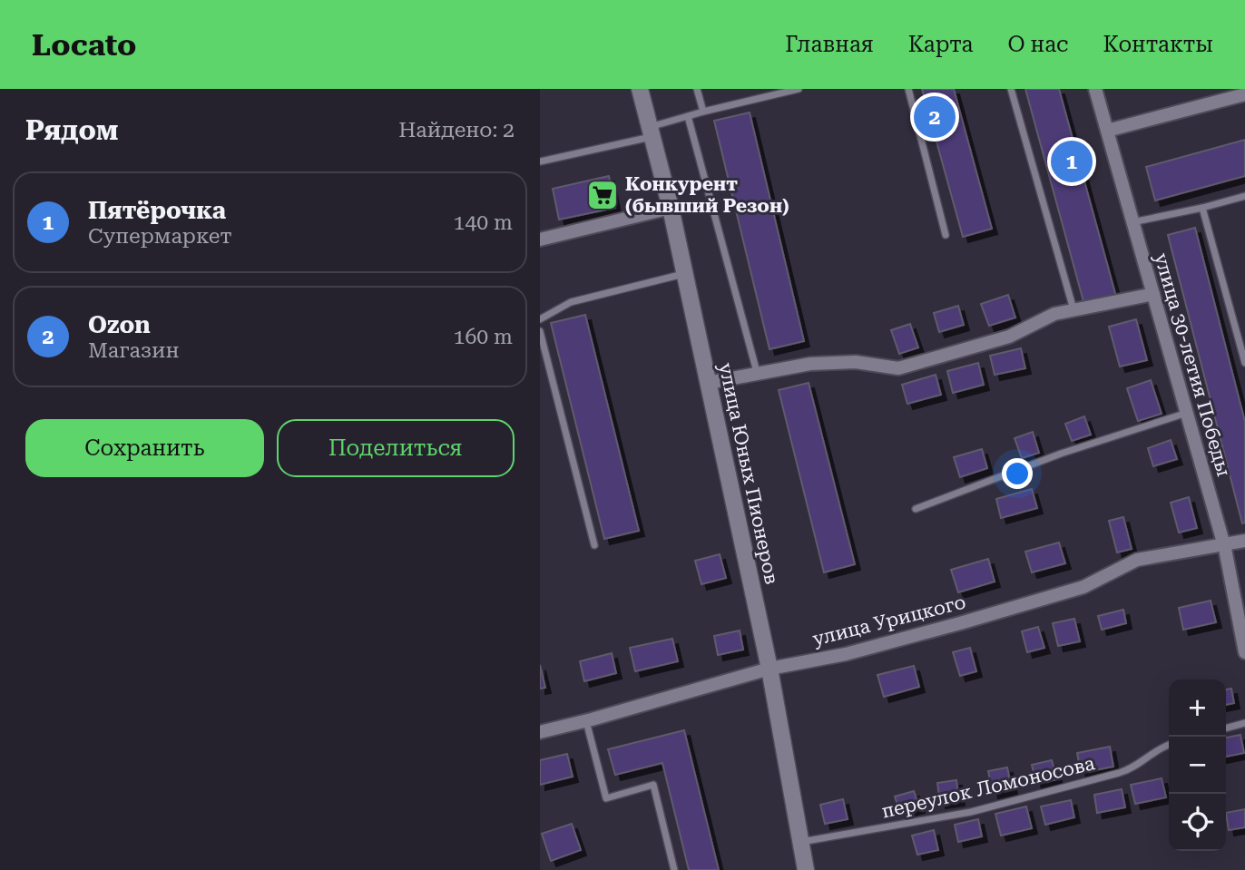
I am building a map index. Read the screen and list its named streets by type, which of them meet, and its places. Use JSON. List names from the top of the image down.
{
  "streets": {
    "main road": ["улица Юных Пионеров"],
    "street": ["улица 30-летия Победы", "улица Урицкого"],
    "lane": ["переулок Ломоносова"]
  },
  "crossings": [
    ["улица 30-летия Победы", "улица Урицкого"],
    ["улица Юных Пионеров", "улица Урицкого"],
    ["улица Юных Пионеров", "переулок Ломоносова"]
  ],
  "places": {
    "supermarket": ["Конкурент (бывший Резон)"]
  },
  "page": {
    "header": "Locato",
    "nav": [
      "Главная",
      "Карта",
      "О нас",
      "Контакты"
    ],
    "heading": ["Рядом", "Найдено: 2"],
    "pins": ["2", "1"],
    "list": [
      {
        "mark": "1",
        "name": "Пятёрочка",
        "note": "Супермаркет",
        "value": "140 m"
      },
      {
        "mark": "2",
        "name": "Ozon",
        "note": "Магазин",
        "value": "160 m"
      }
    ],
    "buttons": ["Сохранить", "Поделиться"],
    "map_buttons": ["+", "−"]
  }
}
